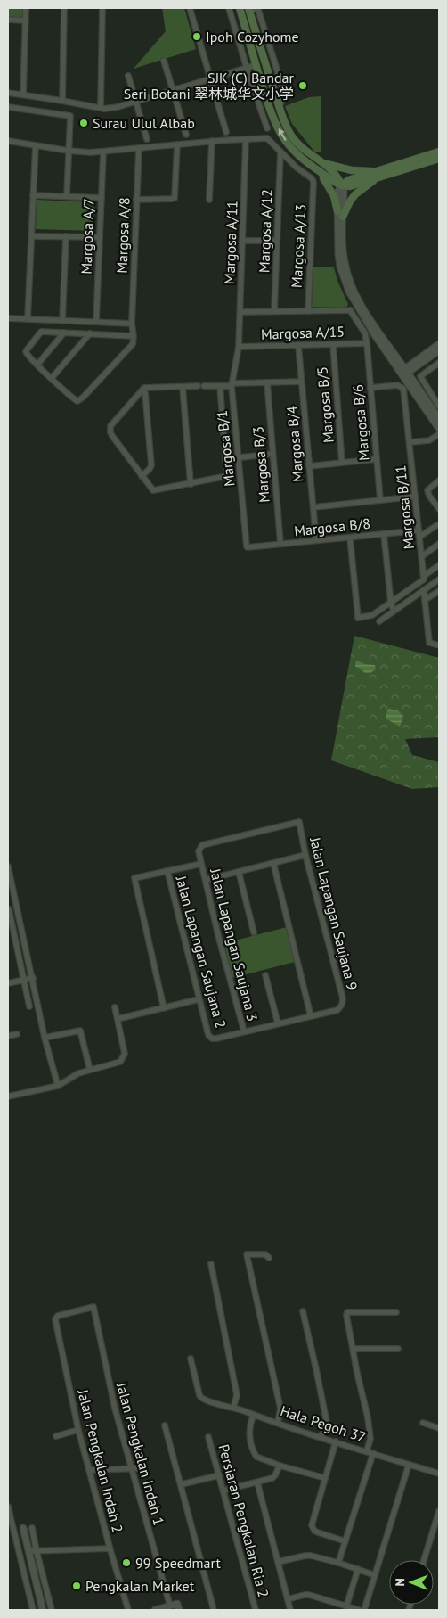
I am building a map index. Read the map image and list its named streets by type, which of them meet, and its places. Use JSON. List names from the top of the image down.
{
  "streets": {
    "street": [
      "Margosa A/12",
      "Margosa A/8",
      "Margosa A/7",
      "Margosa A/11",
      "Margosa A/13",
      "Margosa A/15",
      "Margosa B/5",
      "Margosa B/6",
      "Margosa B/4",
      "Margosa B/1",
      "Margosa B/3",
      "Margosa B/11",
      "Margosa B/8",
      "Jalan Lapangan Saujana 9",
      "Jalan Lapangan Saujana 3",
      "Jalan Lapangan Saujana 2",
      "Hala Pegoh 37",
      "Jalan Pengkalan Indah 1",
      "Jalan Pengkalan Indah 2",
      "Persiaran Pengkalan Ria 2"
    ]
  },
  "crossings": [
    ["Margosa A/12", "Margosa A/13"],
    ["Margosa A/11", "Margosa A/15"],
    ["Margosa A/11", "Margosa B/1"],
    ["Margosa A/15", "Margosa B/5"],
    ["Margosa A/15", "Margosa B/6"],
    ["Margosa A/15", "Margosa B/4"],
    ["Margosa A/15", "Margosa B/1"],
    ["Margosa B/6", "Margosa B/11"],
    ["Margosa B/4", "Margosa B/8"],
    ["Margosa B/1", "Margosa B/8"],
    ["Margosa B/3", "Margosa B/8"],
    ["Margosa B/11", "Margosa B/8"],
    ["Jalan Lapangan Saujana 9", "Jalan Lapangan Saujana 3"],
    ["Jalan Lapangan Saujana 3", "Jalan Lapangan Saujana 2"],
    ["Jalan Pengkalan Indah 1", "Jalan Pengkalan Indah 2"]
  ],
  "places": [
    "Ipoh Cozyhome",
    "SJK (C) Bandar Seri Botani 翠林城华文小学",
    "Surau Ulul Albab",
    "99 Speedmart",
    "Pengkalan Market"
  ],
  "north": "left"
}
